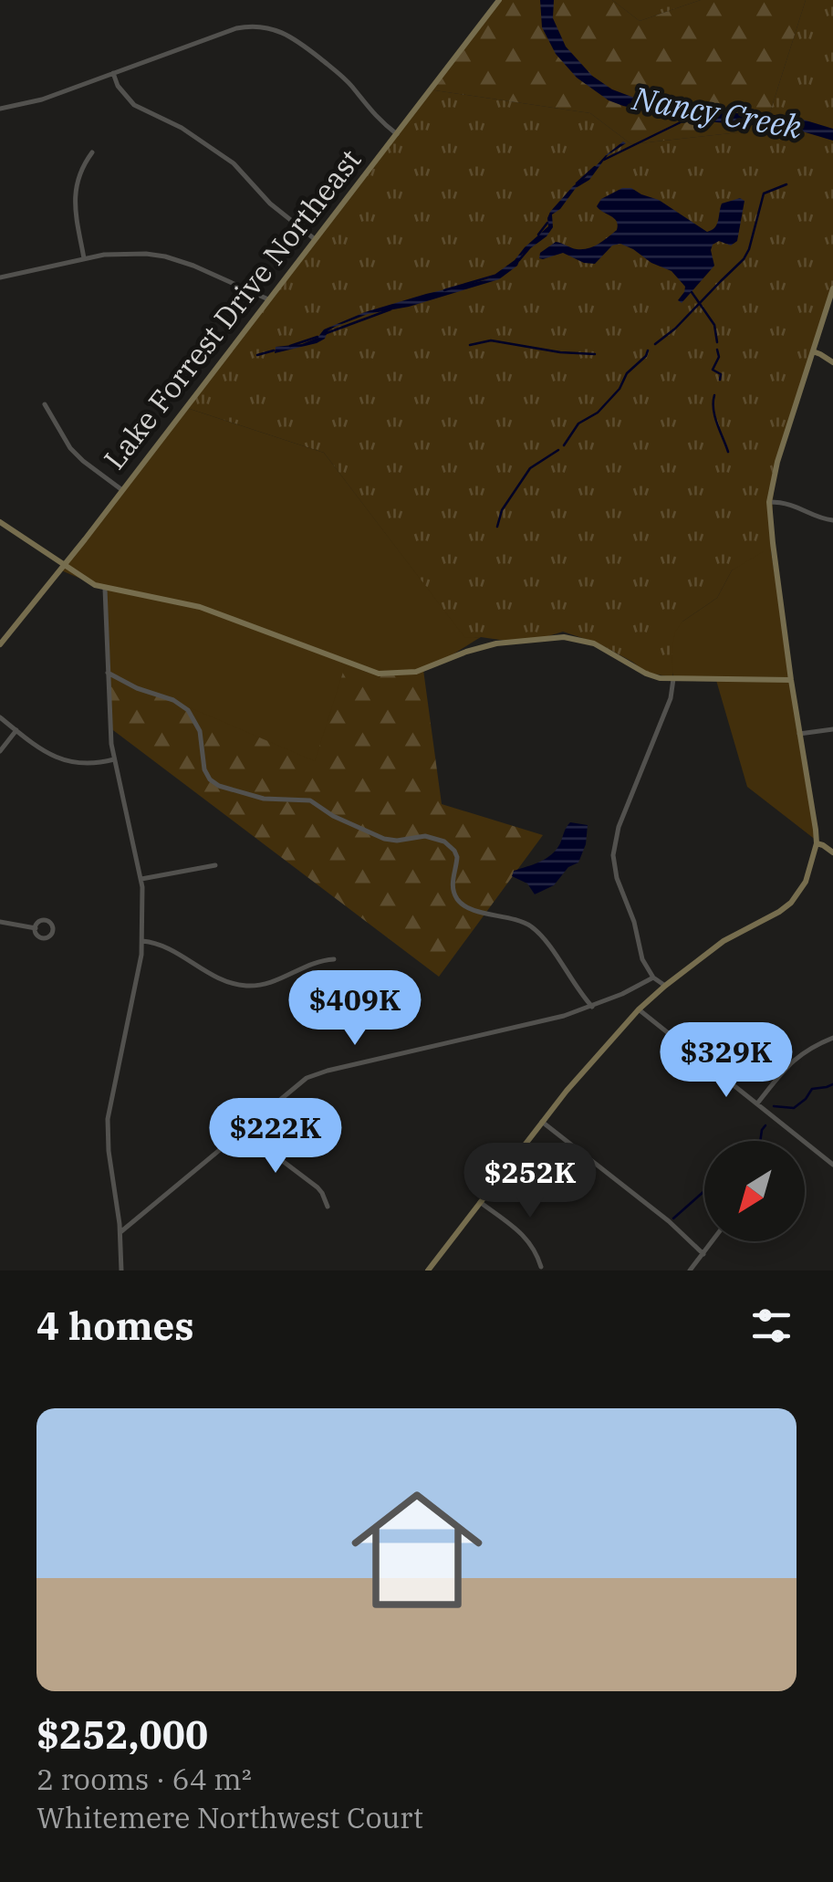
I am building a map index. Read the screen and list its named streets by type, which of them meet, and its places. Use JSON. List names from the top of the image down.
{
  "streets": {
    "street": ["Lake Forrest Drive Northeast"]
  },
  "water": ["Nancy Creek"],
  "north": "bottom left",
  "page": {
    "price": [
      "$409K",
      "$329K",
      "$222K",
      "$252K"
    ],
    "heading": "4 homes",
    "list": [
      {
        "name": "$252,000",
        "note": "2 rooms · 64 m² · Whitemere Northwest Court"
      }
    ]
  }
}
